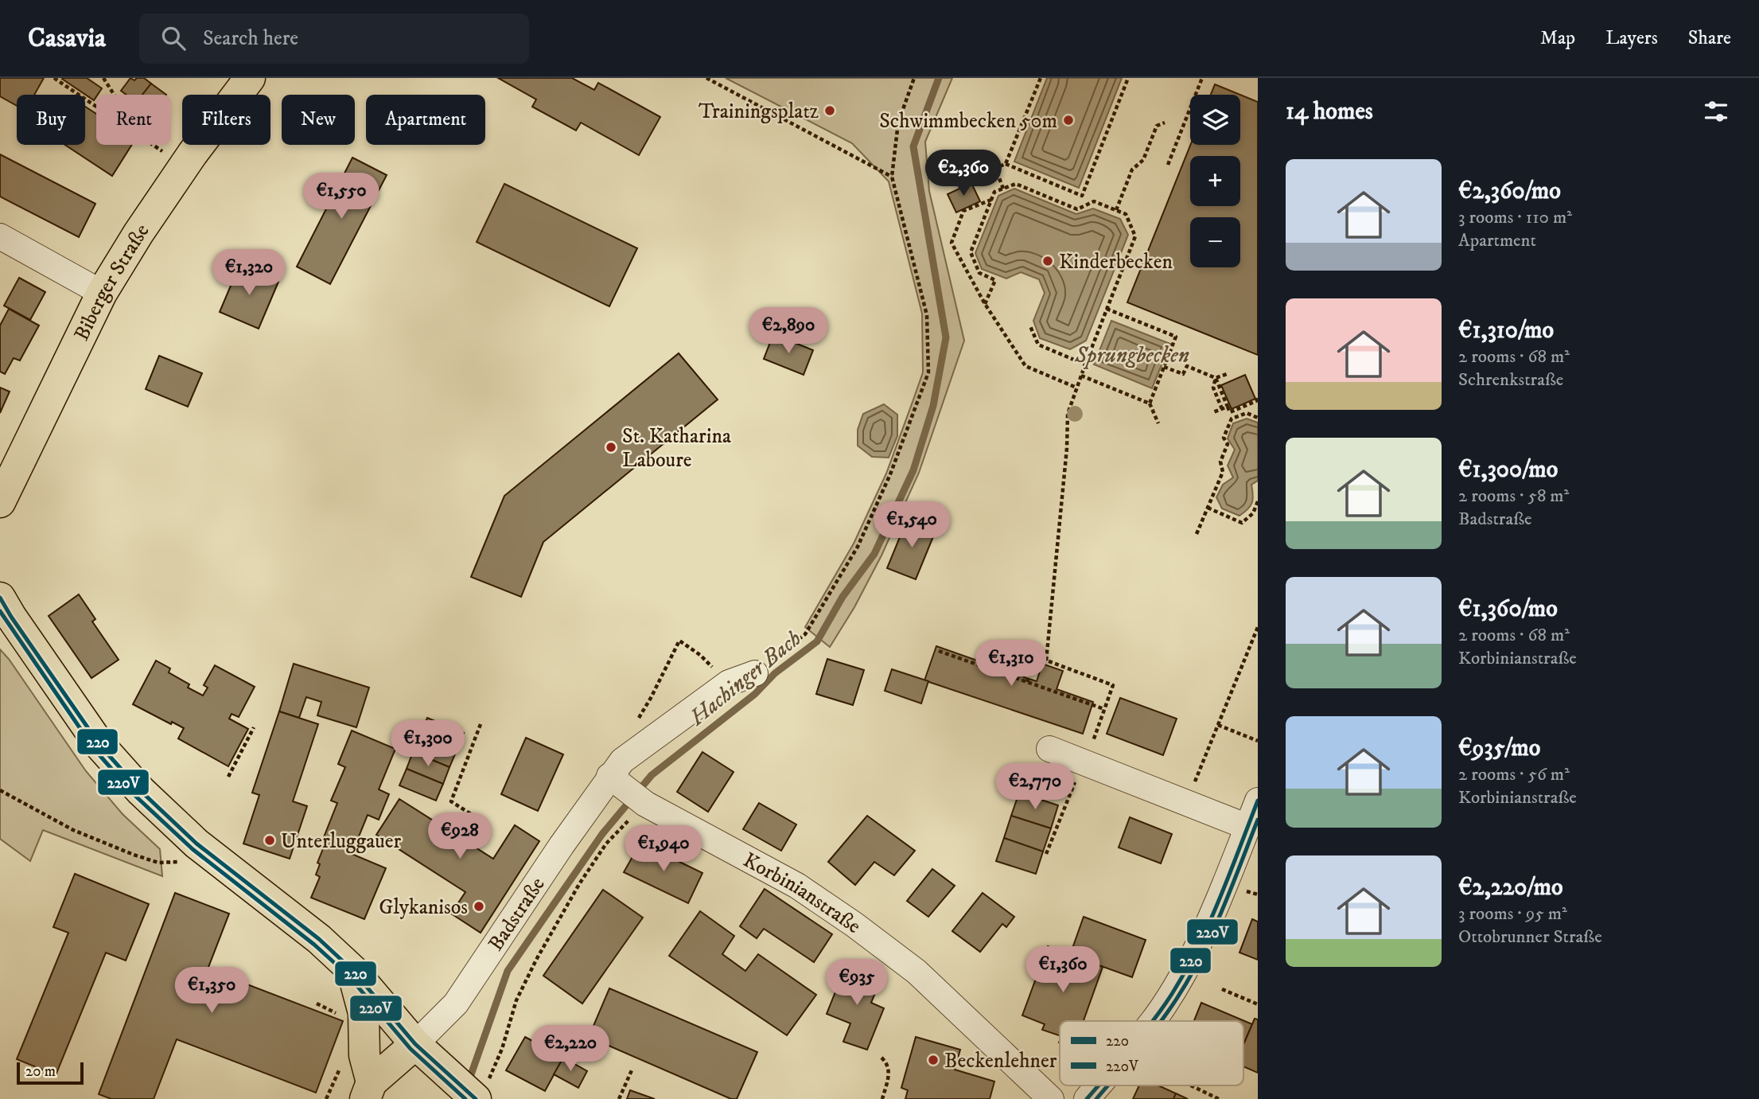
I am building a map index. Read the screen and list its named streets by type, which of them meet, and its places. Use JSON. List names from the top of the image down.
{
  "streets": {
    "main road": ["Biberger Straße"],
    "street": ["Korbinianstraße", "Badstraße"]
  },
  "crossings": [
    ["Korbinianstraße", "Badstraße"]
  ],
  "water": ["Sprungbecken", "Hachinger Bach"],
  "places": [
    "Trainingsplatz",
    "Schwimmbecken 50m",
    "Kinderbecken",
    "St. Katharina Laboure",
    "Unterluggauer",
    "Glykanisos",
    "Beckenlehner"
  ],
  "lines": ["transit line 220", "transit line 220V"],
  "legend": ["220", "220V"],
  "scale_bar": "20 m",
  "page": {
    "header": "Casavia",
    "search": "Search here",
    "nav": ["Map", "Layers", "Share"],
    "heading": "14 homes",
    "map_buttons": ["+", "−"],
    "chip": [
      "Buy",
      "Rent",
      "Filters",
      "New",
      "Apartment"
    ],
    "list": [
      {
        "name": "€2,360/mo",
        "note": "3 rooms · 110 m² · Apartment"
      },
      {
        "name": "€1,310/mo",
        "note": "2 rooms · 68 m² · Schrenkstraße"
      },
      {
        "name": "€1,300/mo",
        "note": "2 rooms · 58 m² · Badstraße"
      },
      {
        "name": "€1,360/mo",
        "note": "2 rooms · 68 m² · Korbinianstraße"
      },
      {
        "name": "€935/mo",
        "note": "2 rooms · 56 m² · Korbinianstraße"
      },
      {
        "name": "€2,220/mo",
        "note": "3 rooms · 95 m² · Ottobrunner Straße"
      }
    ],
    "price": [
      "€2,360",
      "€1,550",
      "€1,320",
      "€2,890",
      "€1,540",
      "€1,310",
      "€1,300",
      "€2,770",
      "€928",
      "€1,940",
      "€1,360",
      "€935",
      "€1,350",
      "€2,220"
    ],
    "scale": "20 m"
  }
}
